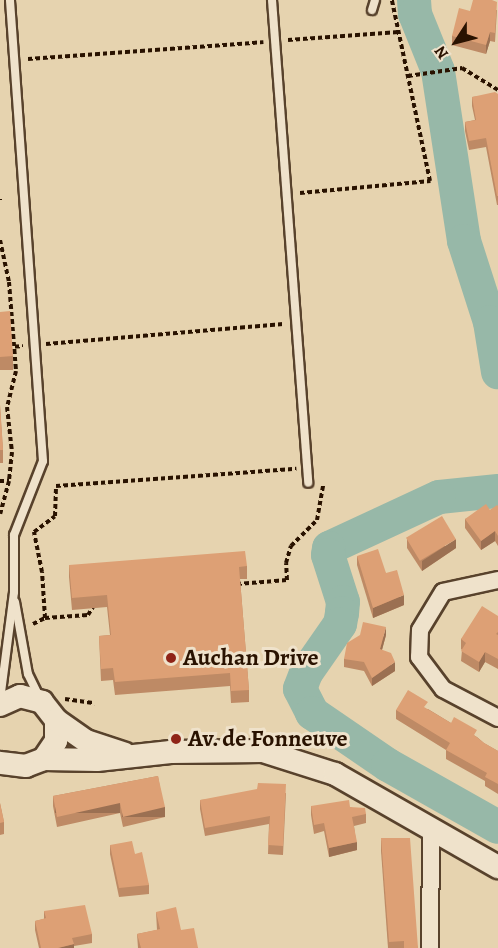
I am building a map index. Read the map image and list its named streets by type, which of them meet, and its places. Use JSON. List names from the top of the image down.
{
  "places": ["Auchan Drive", "Av. de Fonneuve"],
  "north": "bottom left"
}
